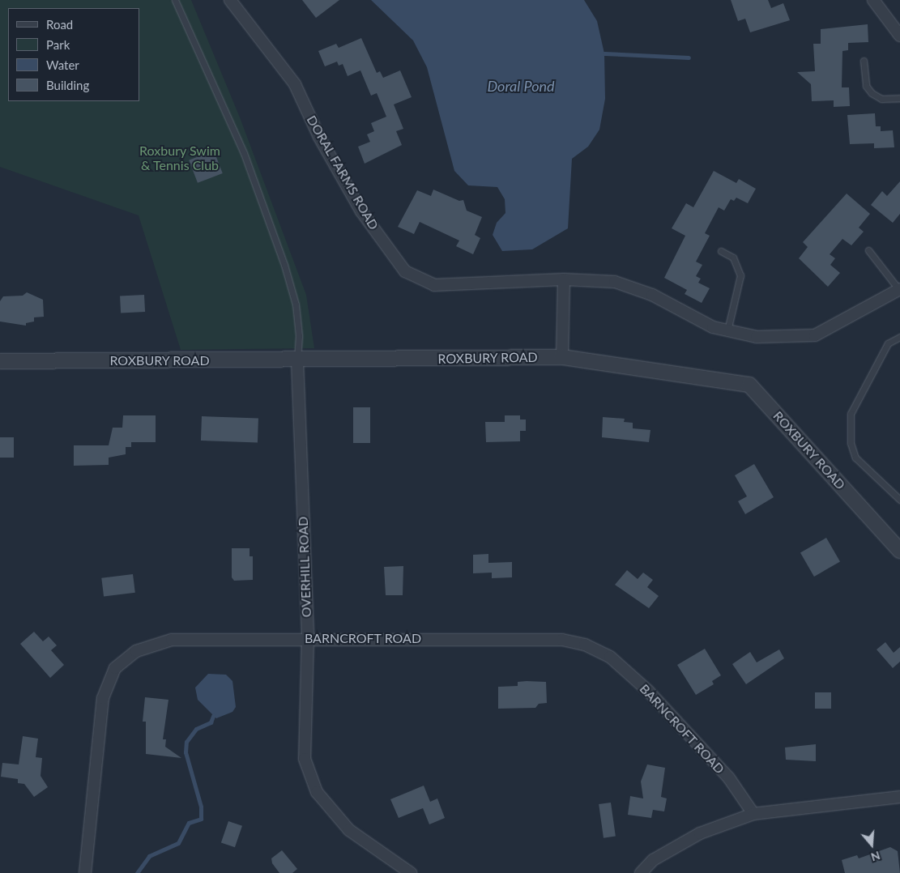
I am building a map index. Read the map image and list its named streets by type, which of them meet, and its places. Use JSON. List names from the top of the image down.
{
  "streets": {
    "street": [
      "DORAL FARMS ROAD",
      "ROXBURY ROAD",
      "OVERHILL ROAD",
      "BARNCROFT ROAD"
    ]
  },
  "crossings": [
    ["ROXBURY ROAD", "OVERHILL ROAD"],
    ["OVERHILL ROAD", "BARNCROFT ROAD"]
  ],
  "water": ["Doral Pond"],
  "parks": ["Roxbury Swim & Tennis Club"],
  "legend": [
    "Road",
    "Park",
    "Water",
    "Building"
  ],
  "north": "bottom"
}
